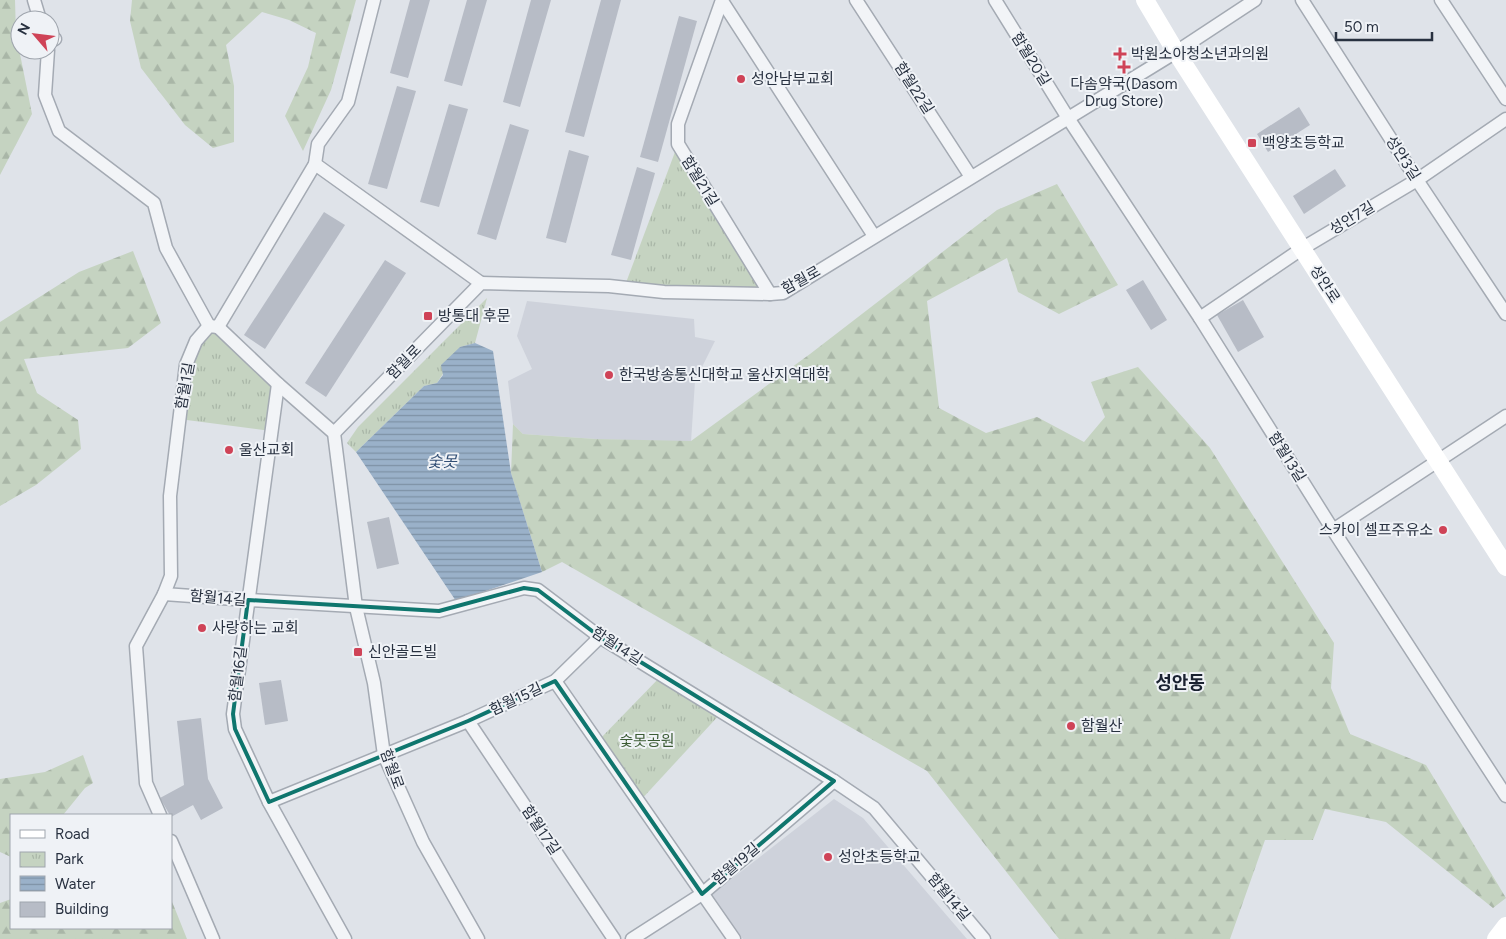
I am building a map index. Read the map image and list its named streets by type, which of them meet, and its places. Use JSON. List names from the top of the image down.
{
  "streets": {
    "street": [
      "함월20길",
      "함월22길",
      "성안3길",
      "함월21길",
      "성안7길",
      "함월로",
      "성안로",
      "함월1길",
      "함월13길",
      "함월14길",
      "함월16길",
      "함월15길",
      "함월17길",
      "함월19길"
    ]
  },
  "crossings": [
    ["함월20길", "함월로"],
    ["함월20길", "함월13길"],
    ["함월22길", "함월로"],
    ["성안3길", "성안7길"],
    ["함월21길", "함월로"],
    ["성안7길", "성안로"],
    ["성안7길", "함월13길"],
    ["함월로", "성안로"],
    ["함월로", "함월13길"],
    ["함월로", "함월14길"],
    ["함월로", "함월15길"],
    ["함월1길", "함월14길"],
    ["함월14길", "함월16길"],
    ["함월14길", "함월19길"],
    ["함월16길", "함월15길"],
    ["함월15길", "함월17길"],
    ["함월15길", "함월19길"]
  ],
  "districts": ["성안동"],
  "water": ["숯못"],
  "parks": ["숯못공원"],
  "places": {
    "health": ["박원소아청소년과의원", "다솜약국(Dasom Drug Store)"],
    "other": [
      "성안남부교회",
      "한국방송통신대학교 울산지역대학",
      "울산교회",
      "스카이 셀프주유소",
      "사랑하는 교회",
      "함월산",
      "성안초등학교"
    ],
    "transit": ["백양초등학교", "방통대 후문", "신안골드빌"]
  },
  "legend": [
    "Road",
    "Park",
    "Water",
    "Building"
  ],
  "scale_bar": "50 m",
  "north": "top left"
}
